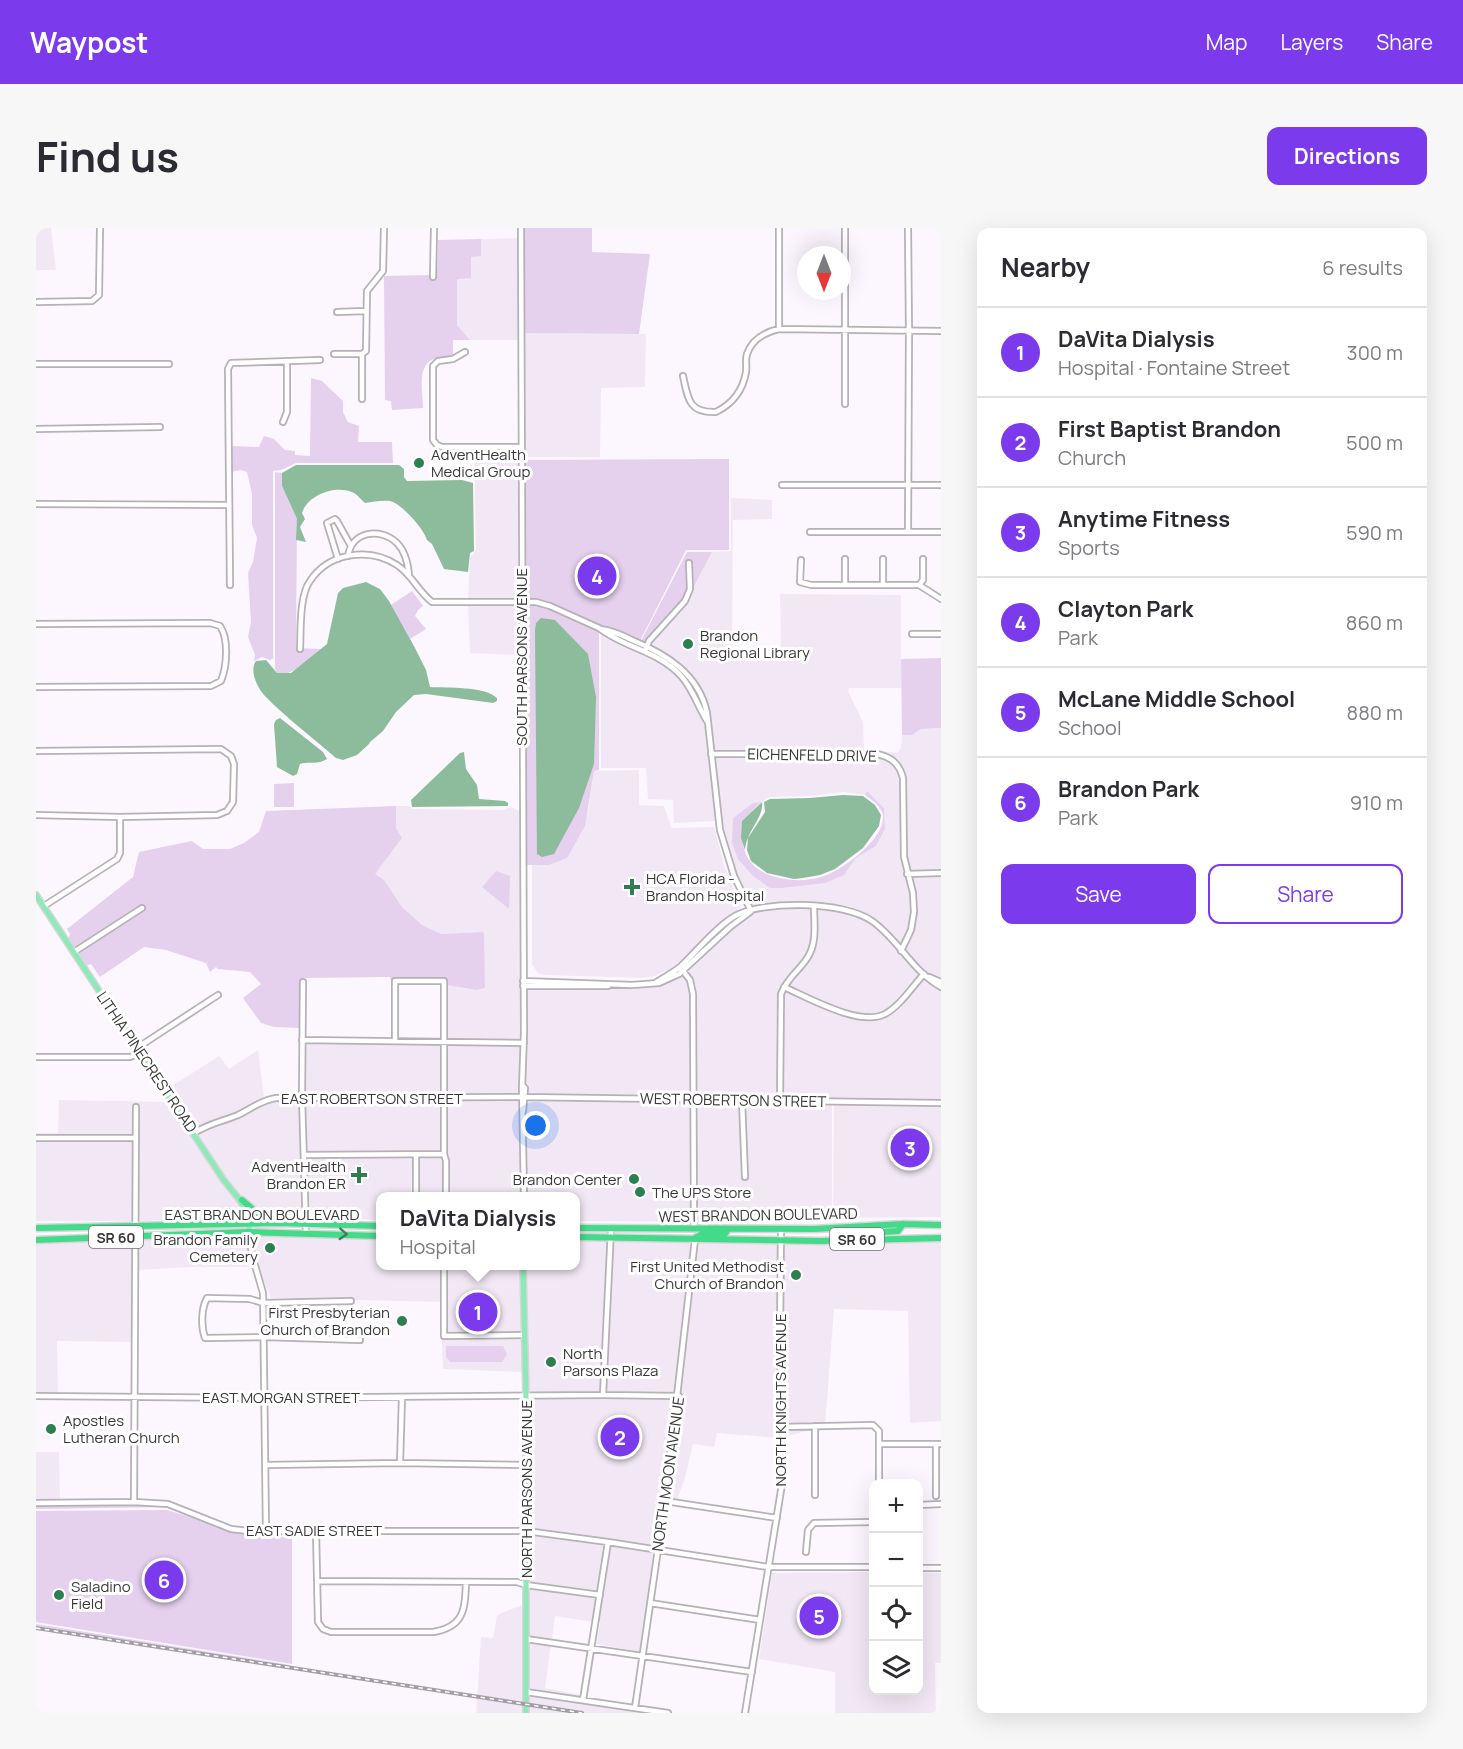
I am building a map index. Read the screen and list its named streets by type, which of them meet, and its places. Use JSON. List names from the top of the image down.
{
  "streets": {
    "highway": ["EAST BRANDON BOULEVARD", "WEST BRANDON BOULEVARD", "SR 60"],
    "main road": ["LITHIA PINECREST ROAD", "NORTH PARSONS AVENUE"],
    "street": [
      "SOUTH PARSONS AVENUE",
      "EICHENFELD DRIVE",
      "EAST ROBERTSON STREET",
      "WEST ROBERTSON STREET",
      "EAST MORGAN STREET",
      "NORTH KNIGHTS AVENUE",
      "NORTH MOON AVENUE",
      "EAST SADIE STREET"
    ]
  },
  "crossings": [
    ["SOUTH PARSONS AVENUE", "EAST ROBERTSON STREET"],
    ["SOUTH PARSONS AVENUE", "WEST ROBERTSON STREET"],
    ["LITHIA PINECREST ROAD", "EAST ROBERTSON STREET"],
    ["LITHIA PINECREST ROAD", "EAST BRANDON BOULEVARD"],
    ["EAST ROBERTSON STREET", "WEST ROBERTSON STREET"],
    ["WEST BRANDON BOULEVARD", "NORTH KNIGHTS AVENUE"],
    ["WEST BRANDON BOULEVARD", "NORTH MOON AVENUE"],
    ["EAST MORGAN STREET", "NORTH MOON AVENUE"],
    ["EAST MORGAN STREET", "NORTH PARSONS AVENUE"],
    ["NORTH KNIGHTS AVENUE", "EAST SADIE STREET"],
    ["NORTH MOON AVENUE", "EAST SADIE STREET"],
    ["NORTH PARSONS AVENUE", "EAST SADIE STREET"]
  ],
  "places": {
    "other": [
      "AdventHealth Medical Group",
      "Brandon Regional Library",
      "Brandon Center",
      "The UPS Store",
      "Brandon Family Cemetery",
      "First United Methodist Church of Brandon",
      "First Presbyterian Church of Brandon",
      "North Parsons Plaza",
      "Apostles Lutheran Church",
      "Saladino Field"
    ],
    "health": ["HCA Florida - Brandon Hospital", "AdventHealth Brandon ER"]
  },
  "north": "bottom",
  "page": {
    "header": "Waypost",
    "nav": ["Map", "Layers", "Share"],
    "title": "Find us",
    "buttons": [
      "Directions",
      ["Save", "Share"]
    ],
    "heading": ["Nearby", "6 results"],
    "list": [
      {
        "mark": "1",
        "name": "DaVita Dialysis",
        "note": "Hospital · Fontaine Street",
        "value": "300 m"
      },
      {
        "mark": "2",
        "name": "First Baptist Brandon",
        "note": "Church",
        "value": "500 m"
      },
      {
        "mark": "3",
        "name": "Anytime Fitness",
        "note": "Sports",
        "value": "590 m"
      },
      {
        "mark": "4",
        "name": "Clayton Park",
        "note": "Park",
        "value": "860 m"
      },
      {
        "mark": "5",
        "name": "McLane Middle School",
        "note": "School",
        "value": "880 m"
      },
      {
        "mark": "6",
        "name": "Brandon Park",
        "note": "Park",
        "value": "910 m"
      }
    ],
    "pins": [
      "4",
      "3",
      "1",
      "2",
      "6",
      "5"
    ],
    "popup": ["DaVita Dialysis", "Hospital"],
    "map_buttons": ["+", "−"]
  }
}
